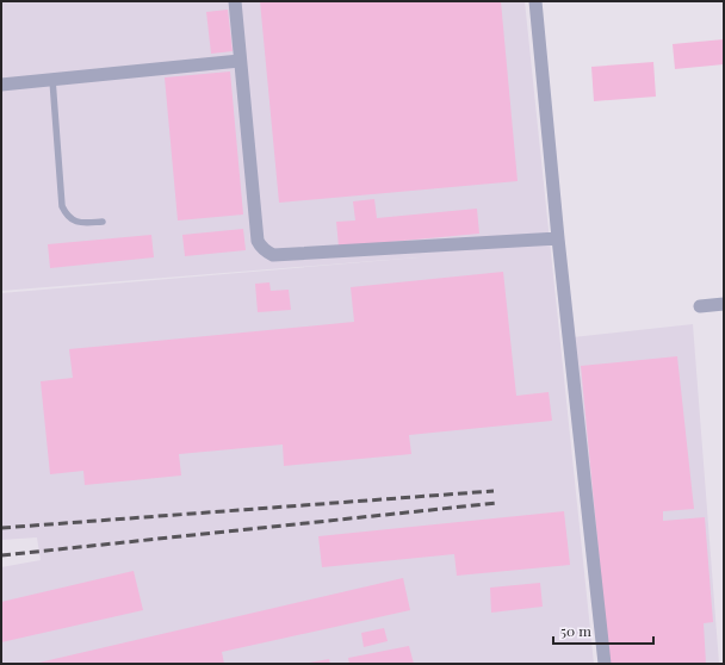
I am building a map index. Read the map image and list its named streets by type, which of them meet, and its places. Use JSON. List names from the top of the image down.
{
  "scale_bar": "50 m"
}
